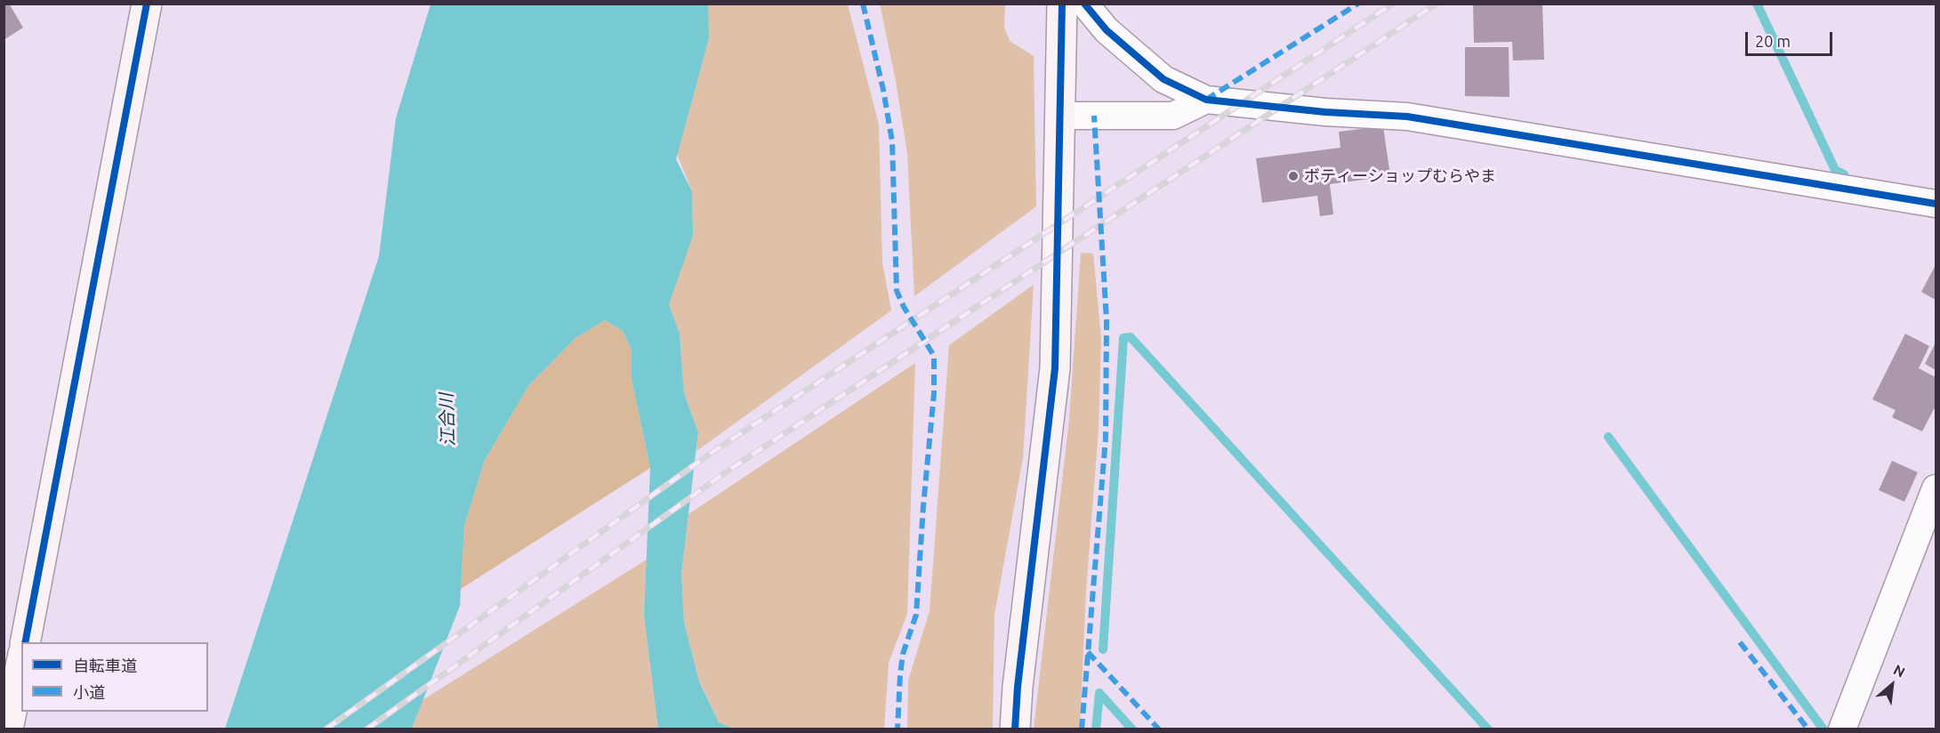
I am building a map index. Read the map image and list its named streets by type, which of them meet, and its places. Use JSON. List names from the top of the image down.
{
  "water": ["江合川"],
  "places": ["ボティーショップむらやま"],
  "legend": ["自転車道", "小道"],
  "scale_bar": "20 m",
  "north": "top right"
}
